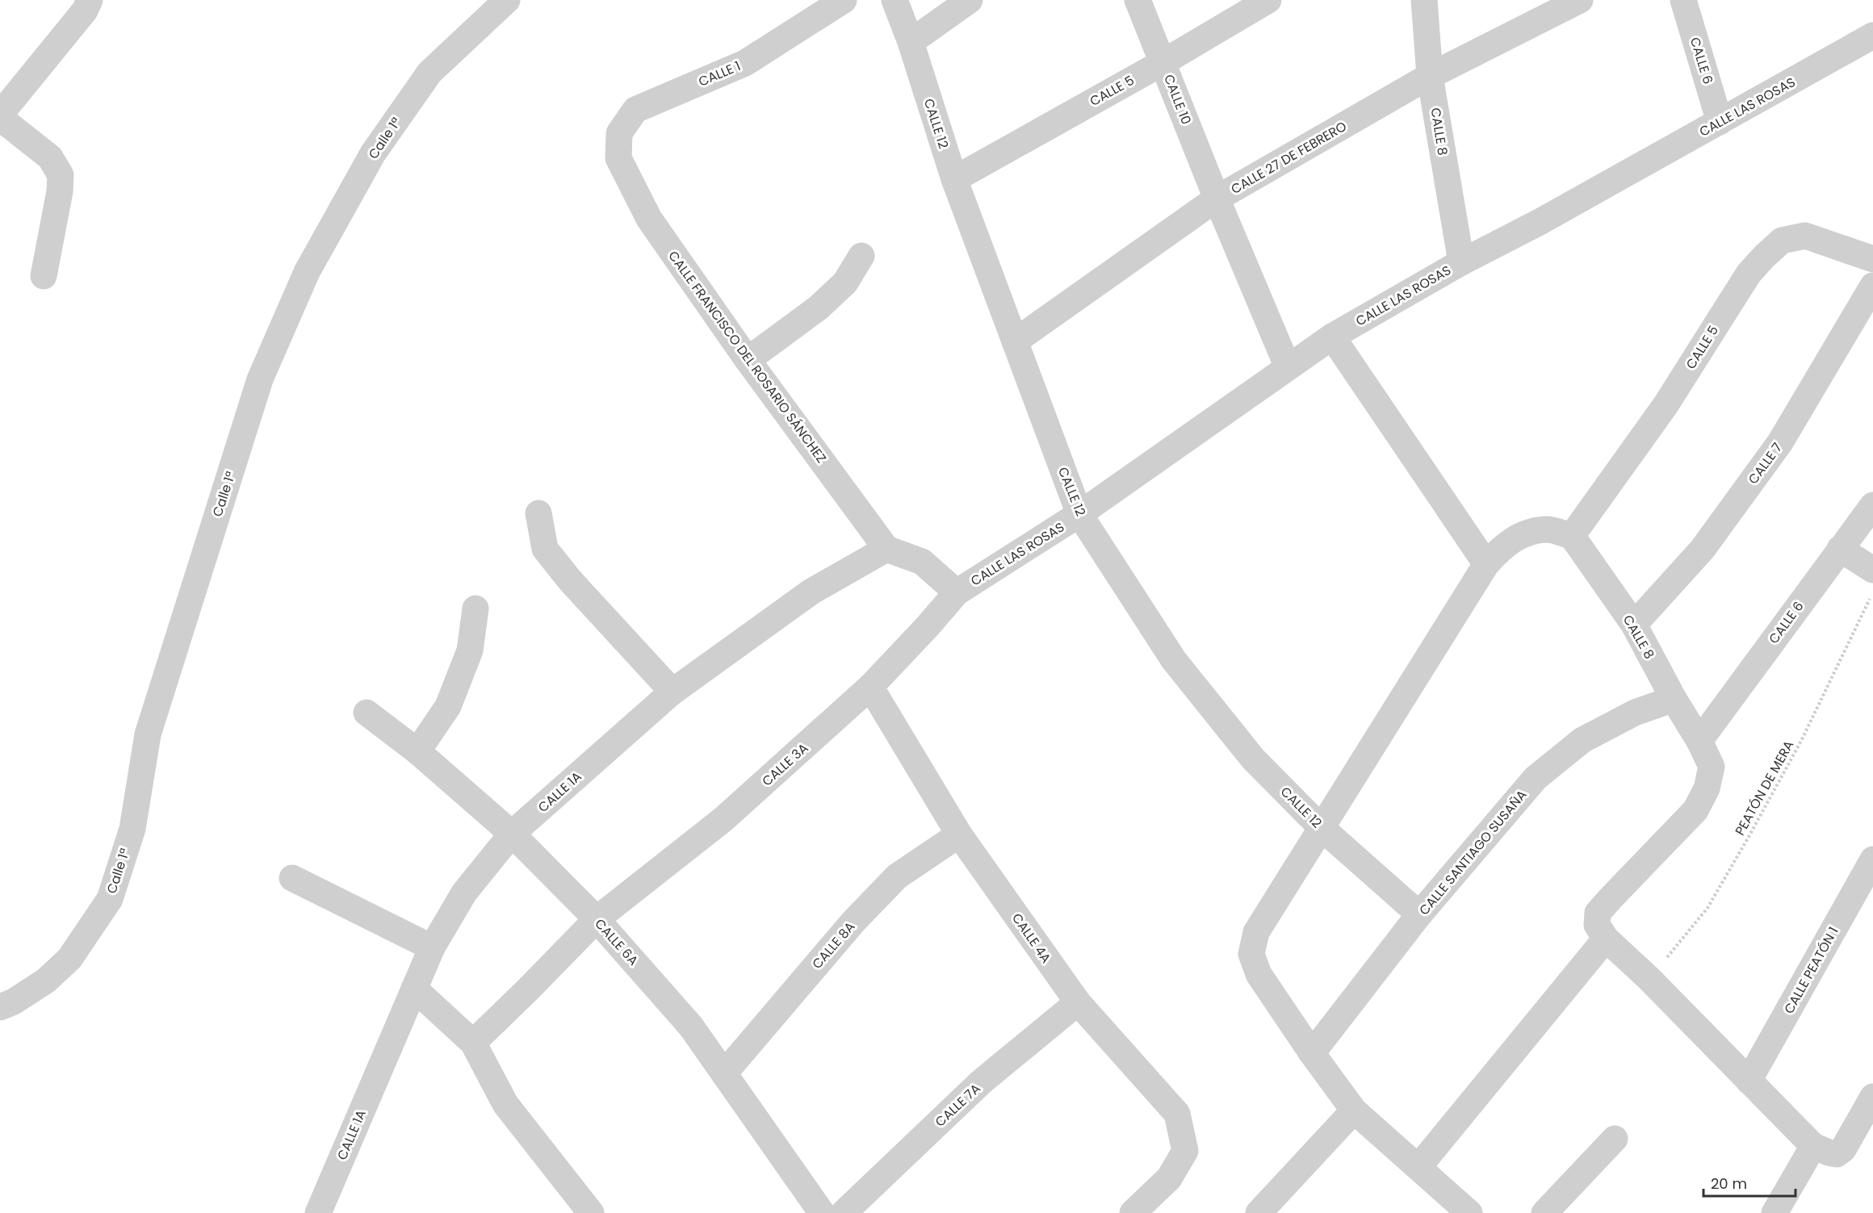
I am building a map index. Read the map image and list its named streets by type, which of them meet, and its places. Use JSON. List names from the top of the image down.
{
  "streets": {
    "street": [
      "CALLE 6",
      "CALLE 1",
      "CALLE 5",
      "CALLE 10",
      "CALLE LAS ROSAS",
      "CALLE 12",
      "CALLE 8",
      "Calle 1ª",
      "CALLE 27 DE FEBRERO",
      "CALLE FRANCISCO DEL ROSARIO SÁNCHEZ",
      "CALLE 7",
      "CALLE 3A",
      "CALLE 1A",
      "CALLE SANTIAGO SUSAÑA",
      "CALLE 4A",
      "CALLE 6A",
      "CALLE 8A",
      "CALLE PEATÓN 1",
      "CALLE 7A"
    ],
    "path": ["PEATÓN DE MERA"]
  },
  "crossings": [
    ["CALLE 6", "CALLE LAS ROSAS"],
    ["CALLE 6", "CALLE 8"],
    ["CALLE 1", "CALLE FRANCISCO DEL ROSARIO SÁNCHEZ"],
    ["CALLE 5", "CALLE 10"],
    ["CALLE 5", "CALLE 12"],
    ["CALLE 5", "CALLE 8"],
    ["CALLE 10", "CALLE LAS ROSAS"],
    ["CALLE 10", "CALLE 27 DE FEBRERO"],
    ["CALLE LAS ROSAS", "CALLE 12"],
    ["CALLE LAS ROSAS", "CALLE 8"],
    ["CALLE LAS ROSAS", "CALLE 3A"],
    ["CALLE 12", "CALLE 27 DE FEBRERO"],
    ["CALLE 12", "CALLE SANTIAGO SUSAÑA"],
    ["CALLE 8", "CALLE 27 DE FEBRERO"],
    ["CALLE 8", "CALLE 7"],
    ["CALLE 8", "CALLE SANTIAGO SUSAÑA"],
    ["CALLE FRANCISCO DEL ROSARIO SÁNCHEZ", "CALLE 1A"],
    ["CALLE 3A", "CALLE 4A"],
    ["CALLE 3A", "CALLE 6A"],
    ["CALLE 1A", "CALLE 6A"],
    ["CALLE 4A", "CALLE 8A"],
    ["CALLE 4A", "CALLE 7A"],
    ["CALLE 6A", "CALLE 8A"]
  ],
  "scale_bar": "20 m"
}
